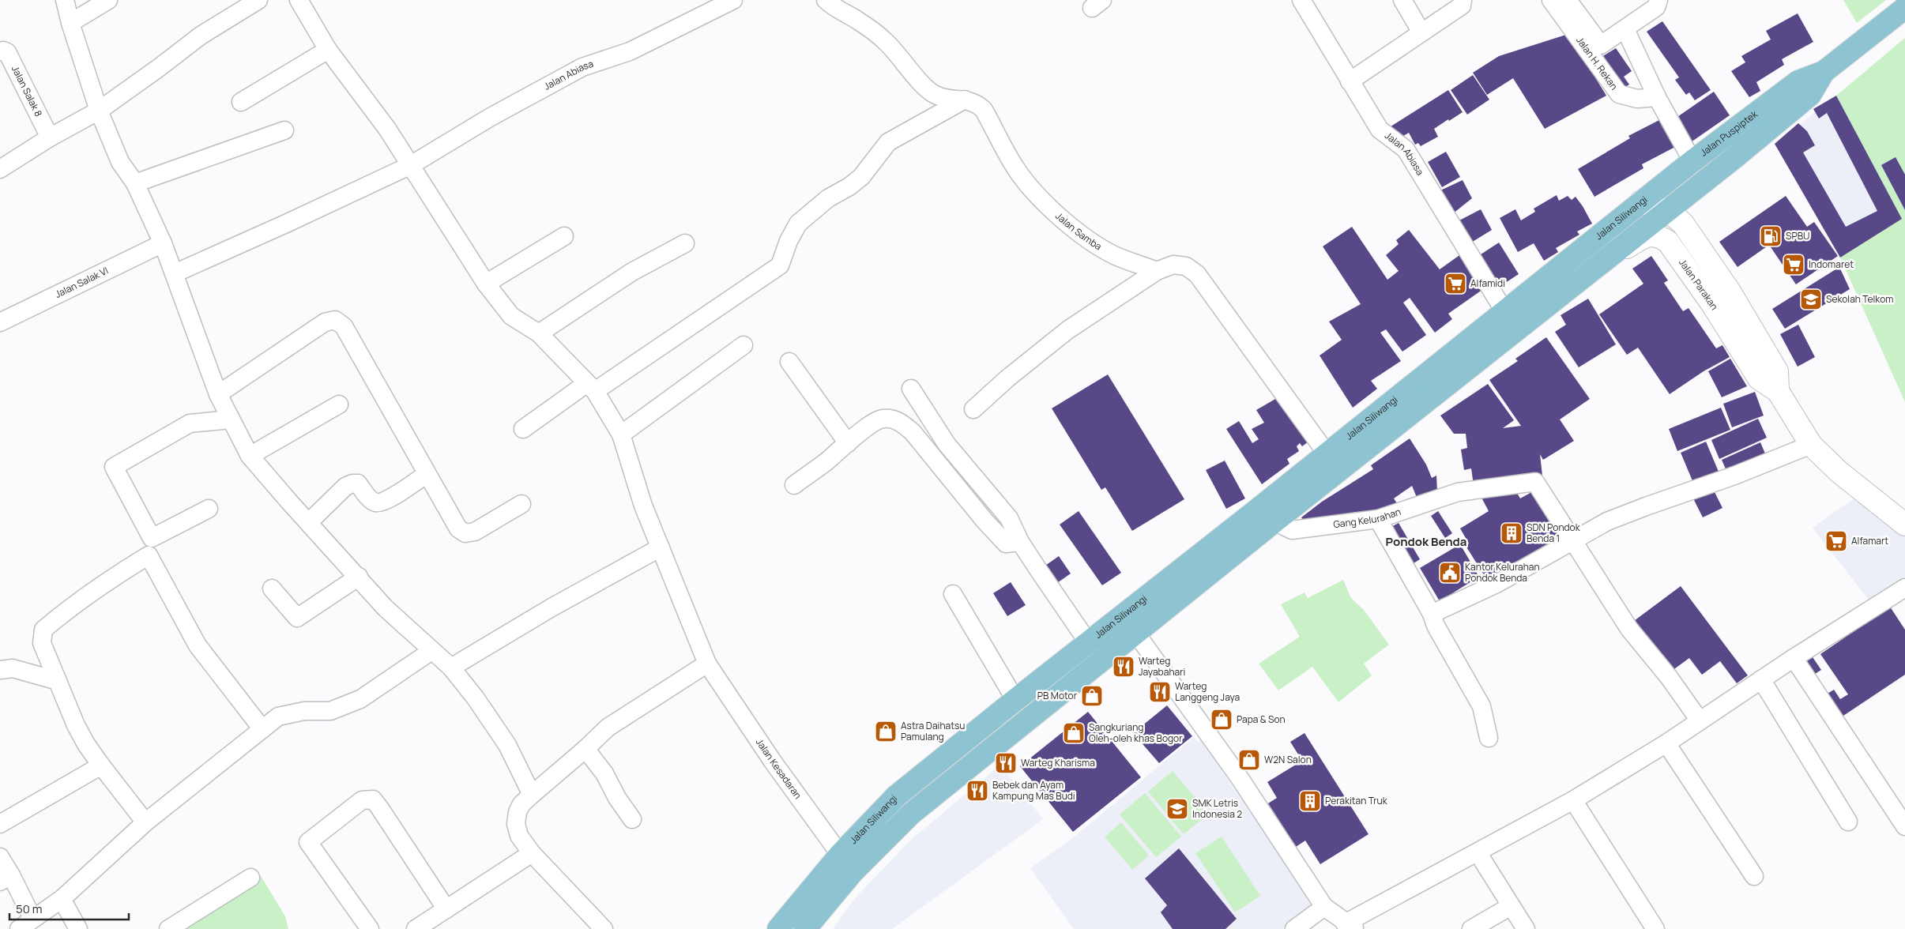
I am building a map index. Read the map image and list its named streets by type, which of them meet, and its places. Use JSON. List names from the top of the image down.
{
  "streets": {
    "main road": ["Jalan Puspiptek", "Jalan Siliwangi"],
    "street": [
      "Jalan H. Rekan",
      "Jalan Abiasa",
      "Jalan Salak 8",
      "Jalan Samba",
      "Jalan Salak VI",
      "Jalan Parakan",
      "Gang Kelurahan",
      "Jalan Kesadaran"
    ]
  },
  "crossings": [
    ["Jalan Abiasa", "Jalan Siliwangi"],
    ["Jalan Abiasa", "Jalan Kesadaran"],
    ["Jalan Puspiptek", "Jalan Siliwangi"],
    ["Jalan Puspiptek", "Jalan Parakan"],
    ["Jalan Siliwangi", "Jalan Parakan"],
    ["Jalan Siliwangi", "Gang Kelurahan"],
    ["Jalan Siliwangi", "Jalan Kesadaran"]
  ],
  "districts": ["Pondok Benda"],
  "places": {
    "fuel station": ["SPBU"],
    "supermarket": ["Indomaret", "Alfamidi", "Alfamart"],
    "school or university": ["Sekolah Telkom", "SMK Letris Indonesia 2"],
    "building": ["SDN Pondok Benda 1", "Perakitan Truk"],
    "public building": ["Kantor Kelurahan Pondok Benda"],
    "restaurant": [
      "Warteg Jayabahari",
      "Warteg Langgeng Jaya",
      "Warteg Kharisma",
      "Bebek dan Ayam Kampung Mas Budi"
    ],
    "shop": [
      "PB Motor",
      "Papa & Son",
      "Astra Daihatsu Pamulang",
      "Sangkuriang Oleh-oleh khas Bogor",
      "W2N Salon"
    ]
  },
  "scale_bar": "50 m"
}
